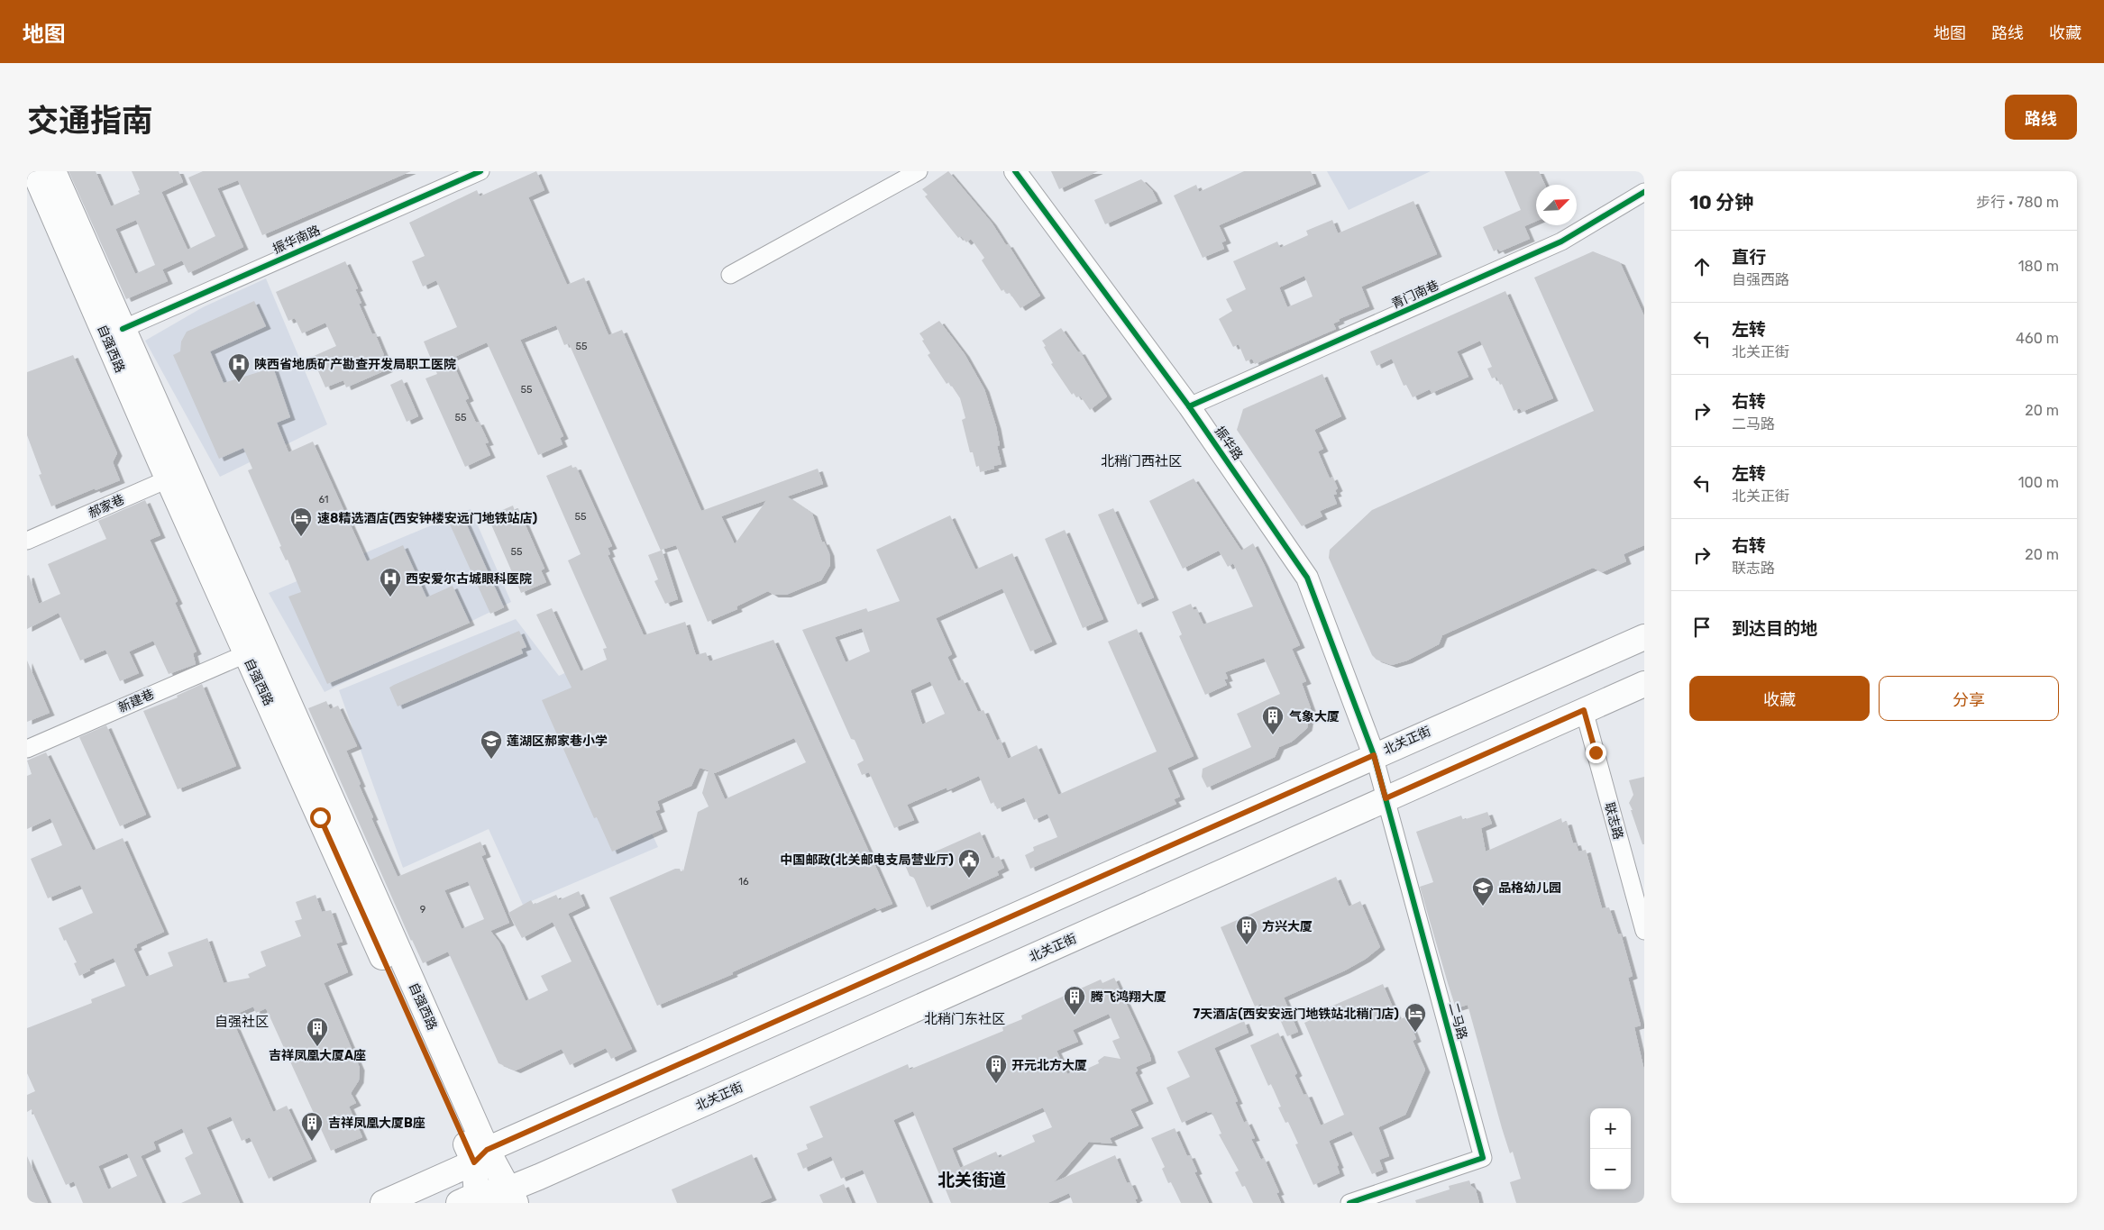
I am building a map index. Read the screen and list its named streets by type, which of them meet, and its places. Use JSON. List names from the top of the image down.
{
  "streets": {
    "main road": ["自强西路", "北关正街"],
    "street": [
      "振华南路",
      "青门南巷",
      "振华路",
      "郝家巷",
      "新建巷",
      "联志路",
      "二马路"
    ]
  },
  "crossings": [
    ["振华南路", "自强西路"],
    ["青门南巷", "振华路"],
    ["自强西路", "郝家巷"],
    ["自强西路", "新建巷"],
    ["自强西路", "北关正街"],
    ["振华路", "北关正街"],
    ["振华路", "二马路"],
    ["北关正街", "联志路"],
    ["北关正街", "二马路"]
  ],
  "districts": [
    "北稍门西社区",
    "北稍门东社区",
    "自强社区",
    "北关街道"
  ],
  "places": {
    "hospital": ["陕西省地质矿产勘查开发局职工医院", "西安爱尔古城眼科医院"],
    "hotel": ["速8精选酒店(西安钟楼安远门地铁站店)", "7天酒店(西安安远门地铁站北稍门店)"],
    "building": [
      "气象大厦",
      "方兴大厦",
      "腾飞鸿翔大厦",
      "吉祥凤凰大厦A座",
      "开元北方大厦",
      "吉祥凤凰大厦B座"
    ],
    "school or university": ["莲湖区郝家巷小学", "品格幼儿园"],
    "public building": ["中国邮政(北关邮电支局营业厅)"]
  },
  "house_numbers": [
    "55",
    "55",
    "55",
    "61",
    "55",
    "55",
    "16",
    "9"
  ],
  "north": "top right",
  "page": {
    "header": "地图",
    "nav": ["地图", "路线", "收藏"],
    "title": "交通指南",
    "buttons": [
      "路线",
      ["收藏", "分享"]
    ],
    "heading": ["10 分钟", "步行 · 780 m"],
    "list": [
      ["直行", "自强西路", "180 m"],
      ["左转", "北关正街", "460 m"],
      ["右转", "二马路", "20 m"],
      ["左转", "北关正街", "100 m"],
      ["右转", "联志路", "20 m"],
      "到达目的地"
    ],
    "map_buttons": ["+", "−"]
  }
}
